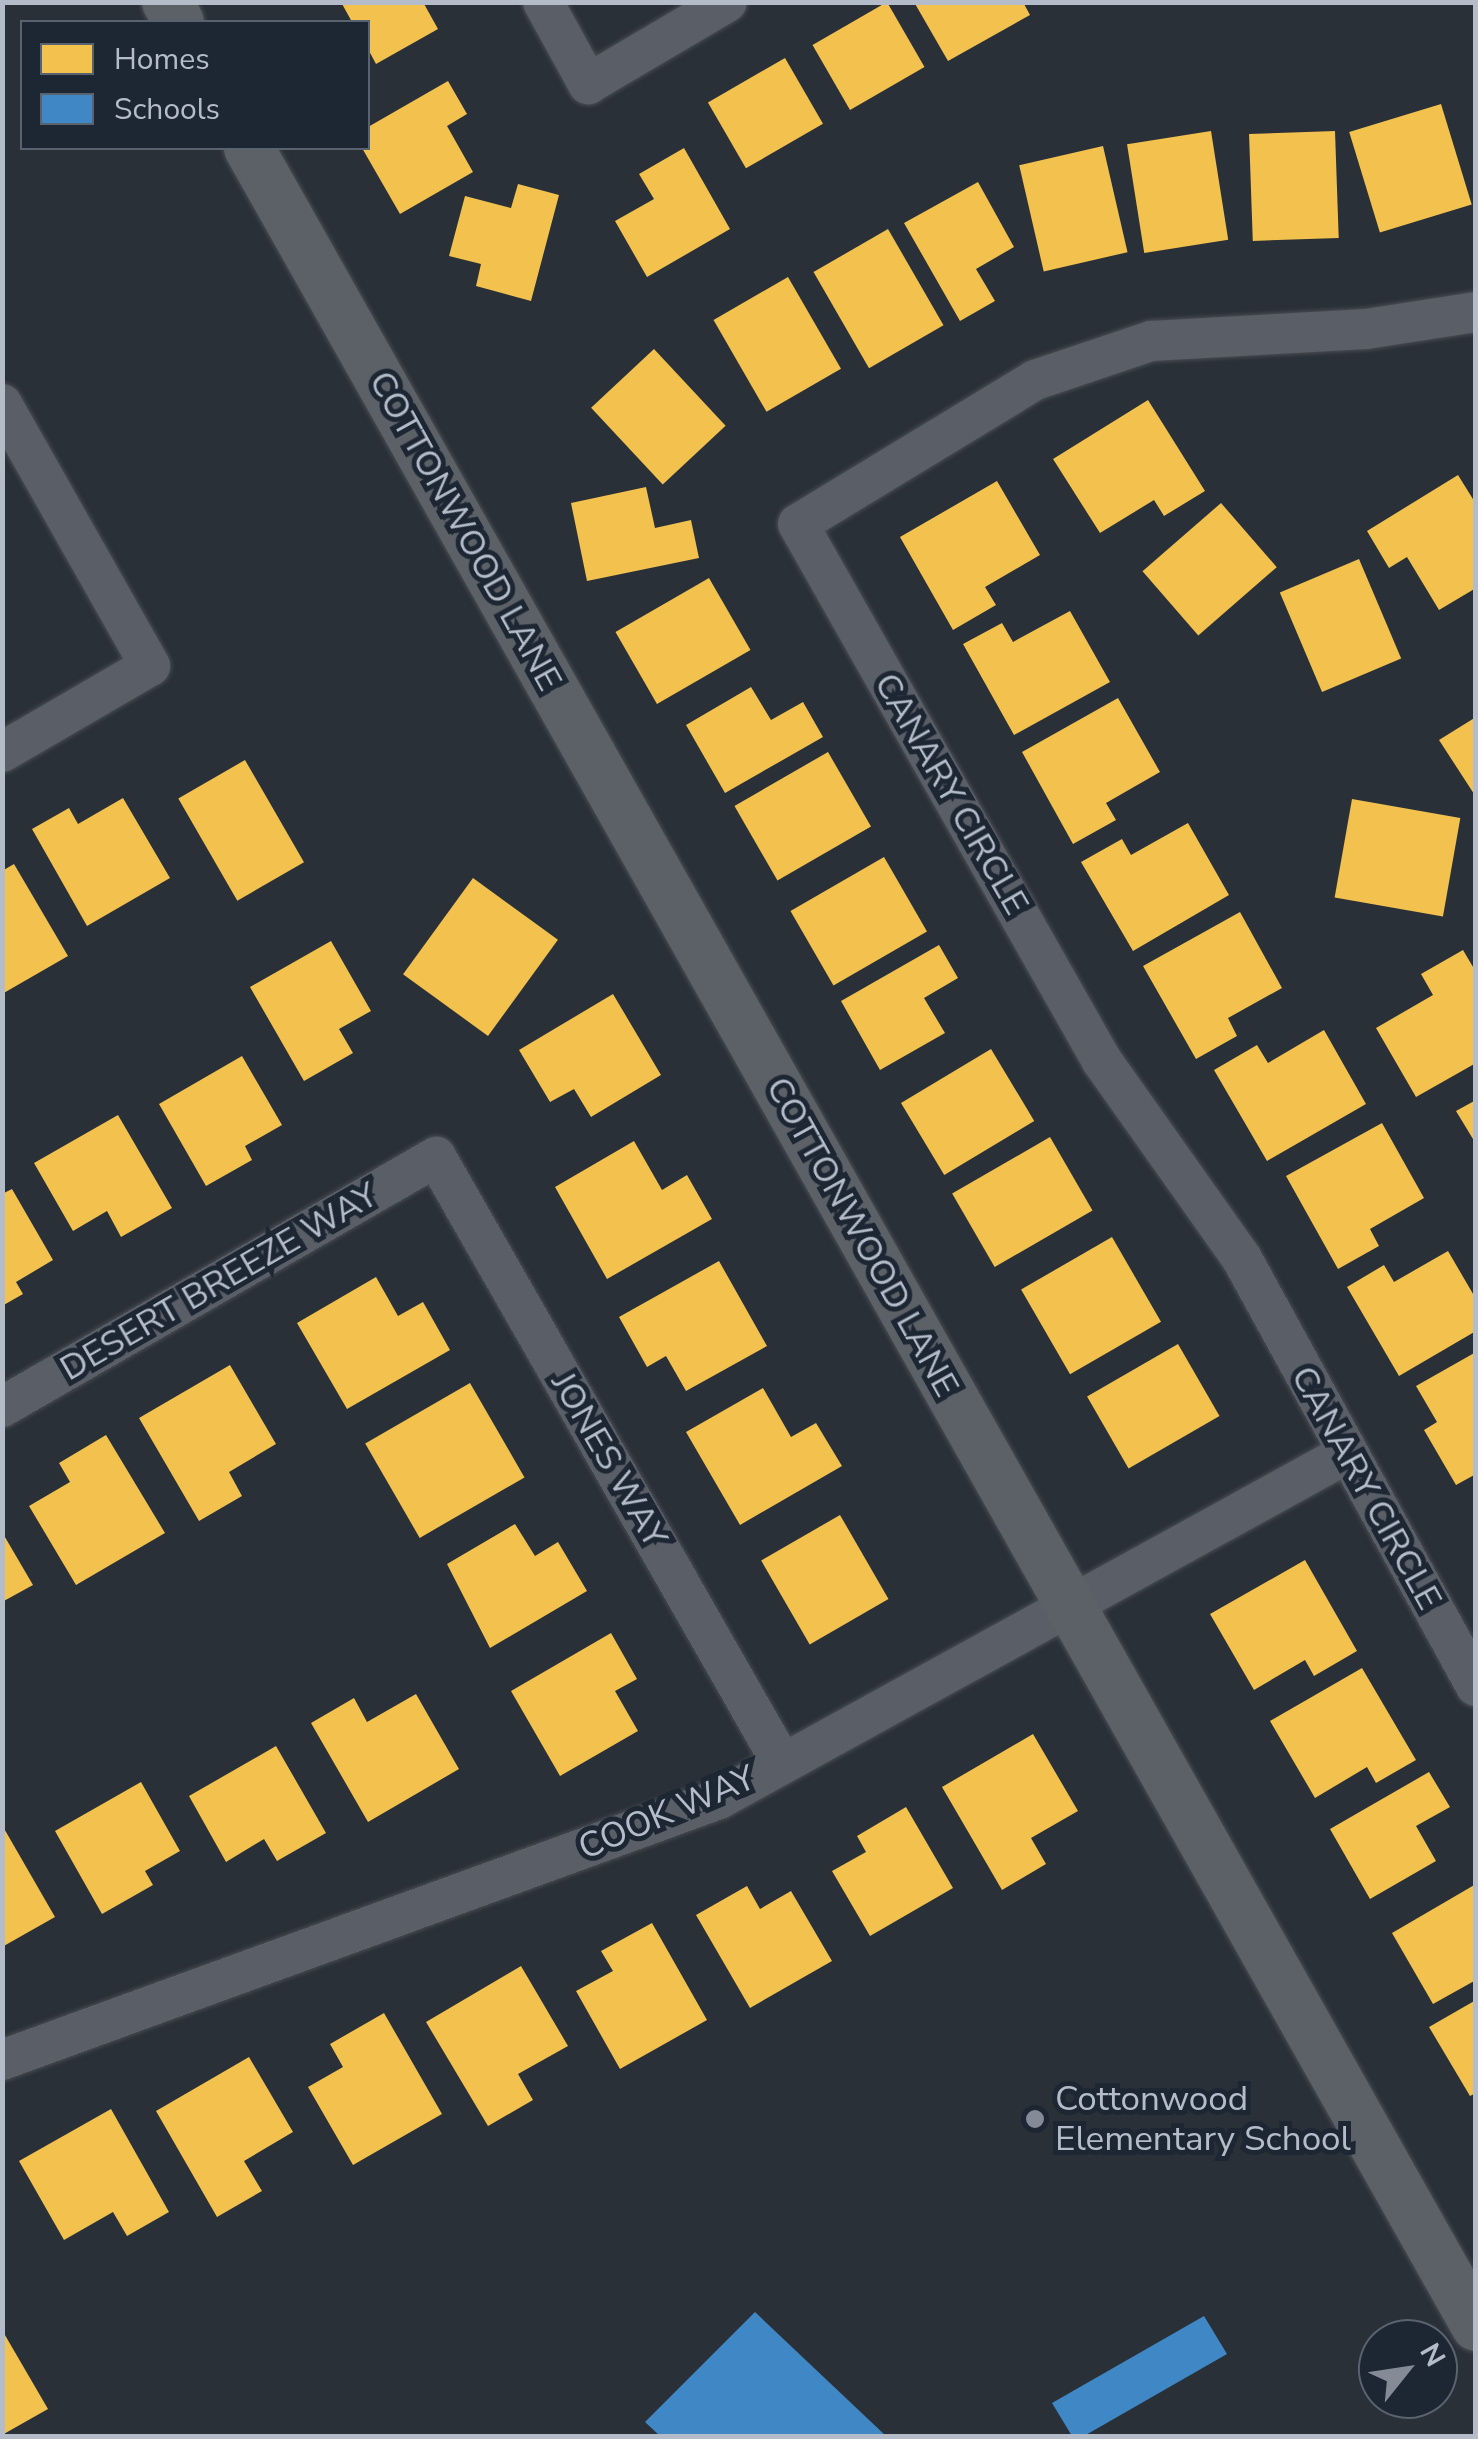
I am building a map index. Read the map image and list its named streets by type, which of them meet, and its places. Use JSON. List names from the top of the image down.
{
  "streets": {
    "main road": ["COTTONWOOD LANE"],
    "street": [
      "CANARY CIRCLE",
      "DESERT BREEZE WAY",
      "JONES WAY",
      "COOK WAY"
    ]
  },
  "crossings": [
    ["COTTONWOOD LANE", "COOK WAY"],
    ["CANARY CIRCLE", "COOK WAY"],
    ["DESERT BREEZE WAY", "JONES WAY"],
    ["JONES WAY", "COOK WAY"]
  ],
  "places": ["Cottonwood Elementary School"],
  "legend": ["Homes", "Schools"],
  "north": "top right"
}
